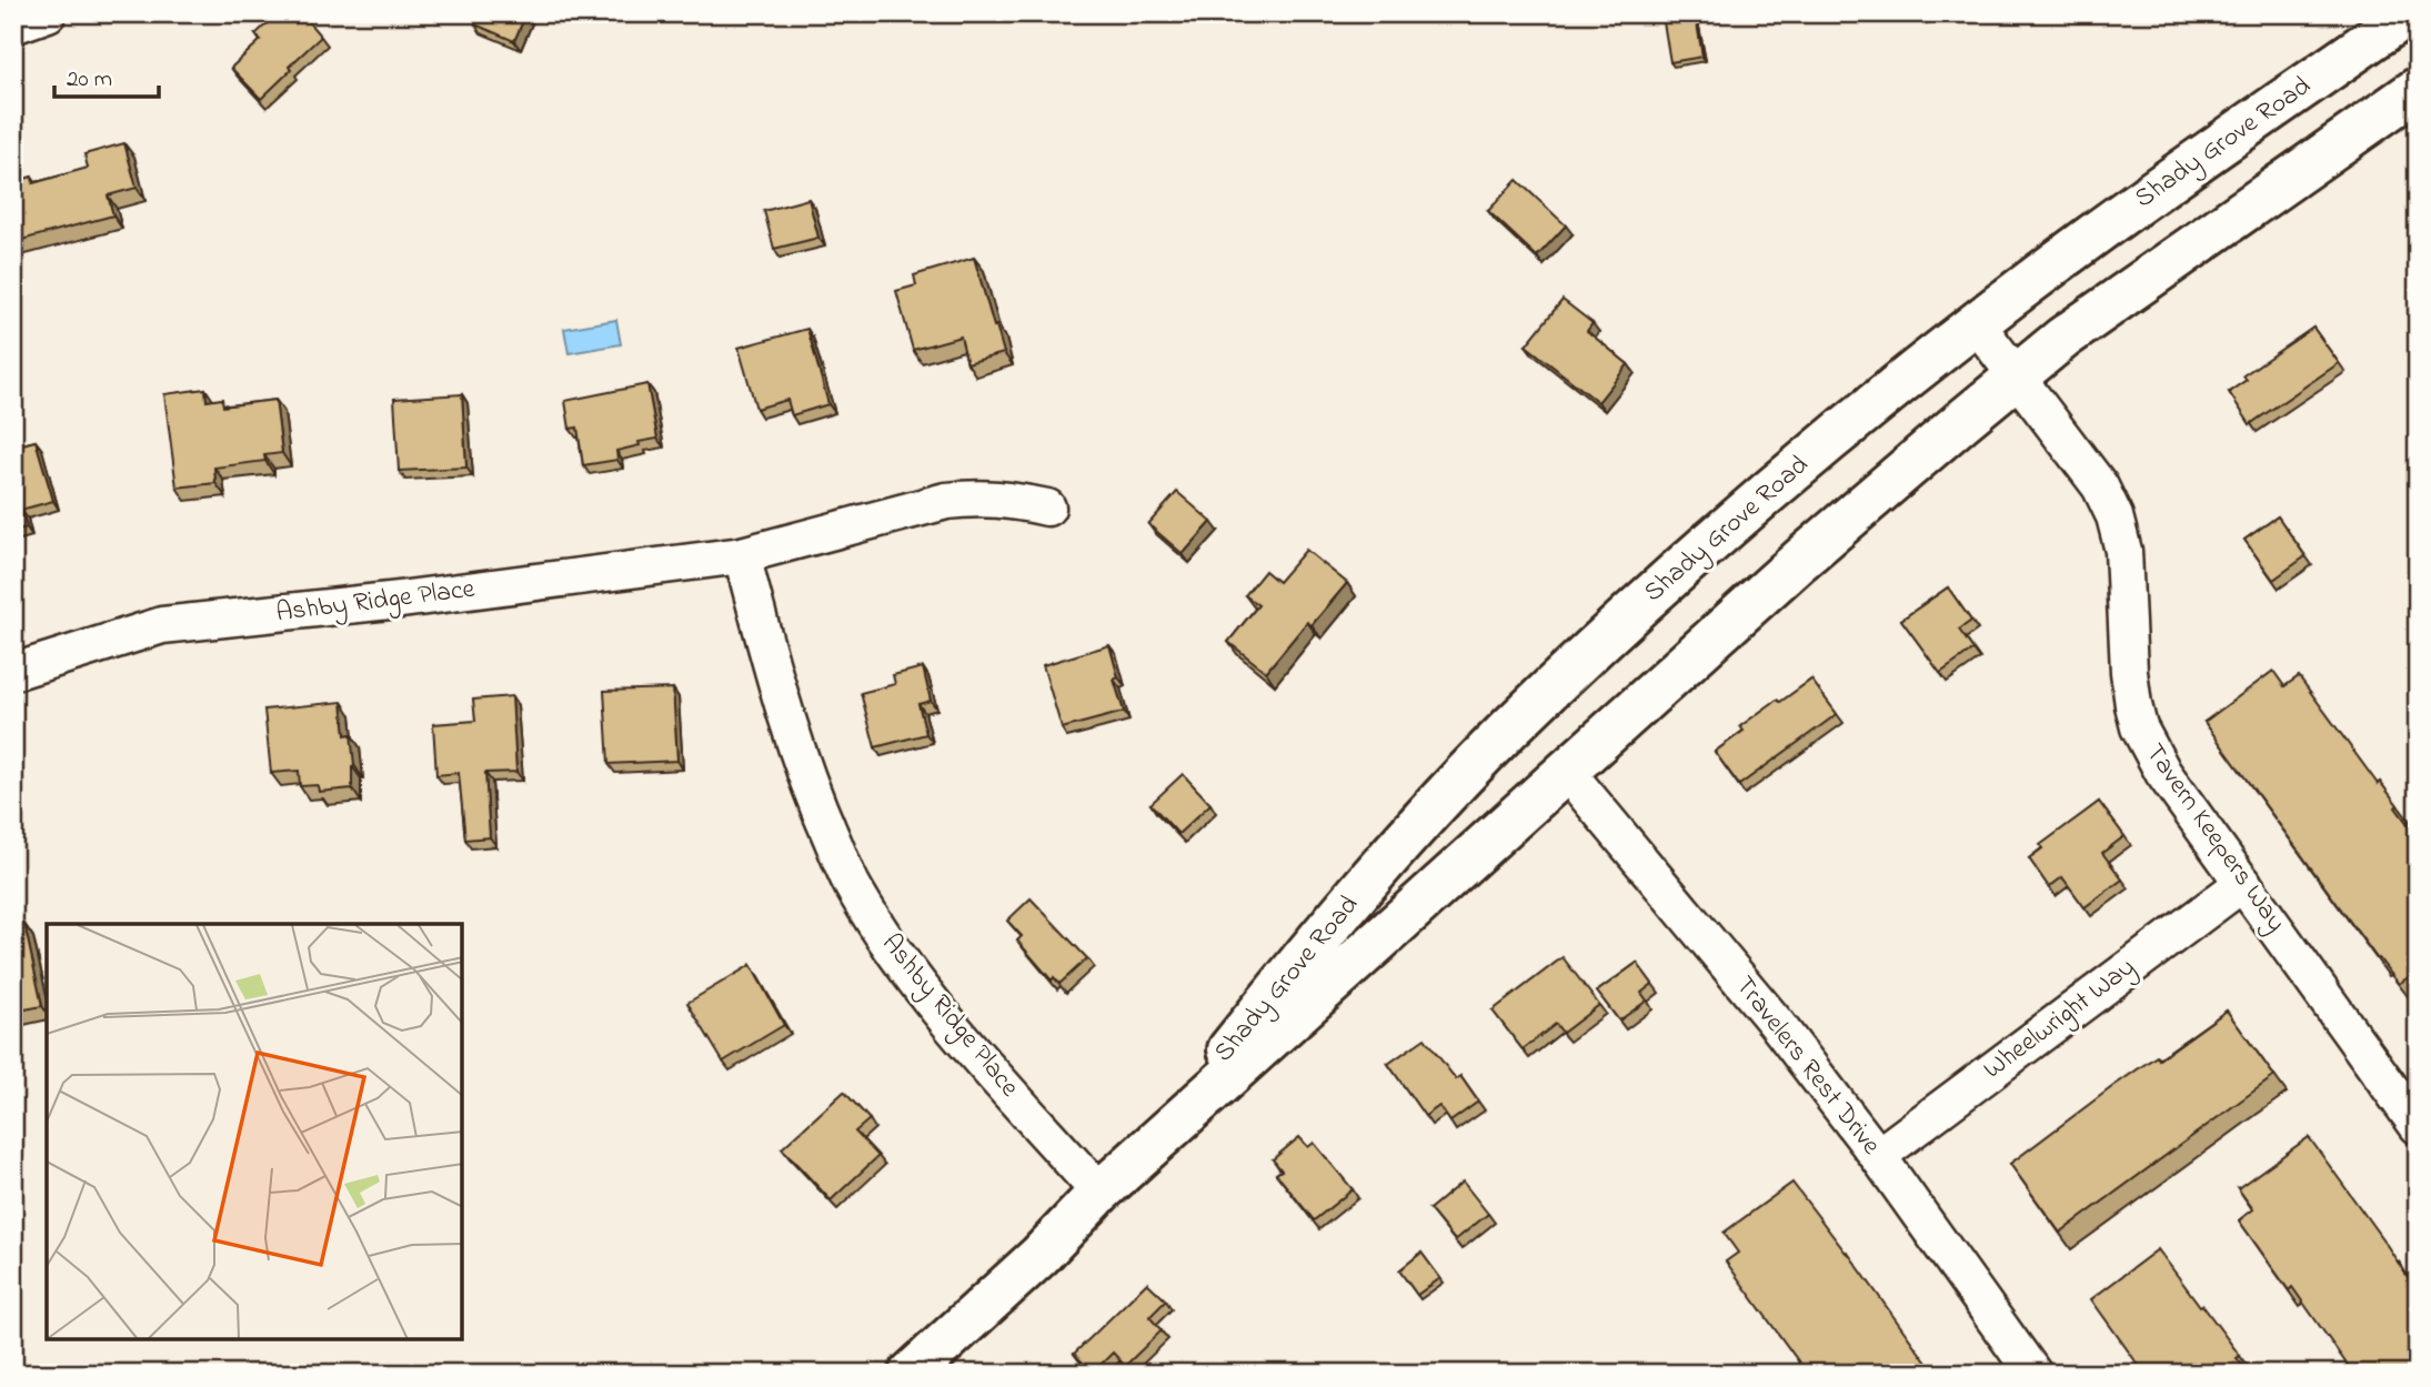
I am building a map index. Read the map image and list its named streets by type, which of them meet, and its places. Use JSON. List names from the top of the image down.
{
  "streets": {
    "main road": ["Shady Grove Road"],
    "street": [
      "Ashby Ridge Place",
      "Tavern Keepers Way",
      "Wheelwright Way",
      "Travelers Rest Drive"
    ]
  },
  "crossings": [
    ["Shady Grove Road", "Ashby Ridge Place"],
    ["Shady Grove Road", "Tavern Keepers Way"],
    ["Shady Grove Road", "Travelers Rest Drive"],
    ["Tavern Keepers Way", "Wheelwright Way"],
    ["Wheelwright Way", "Travelers Rest Drive"]
  ],
  "scale_bar": "20 m"
}
